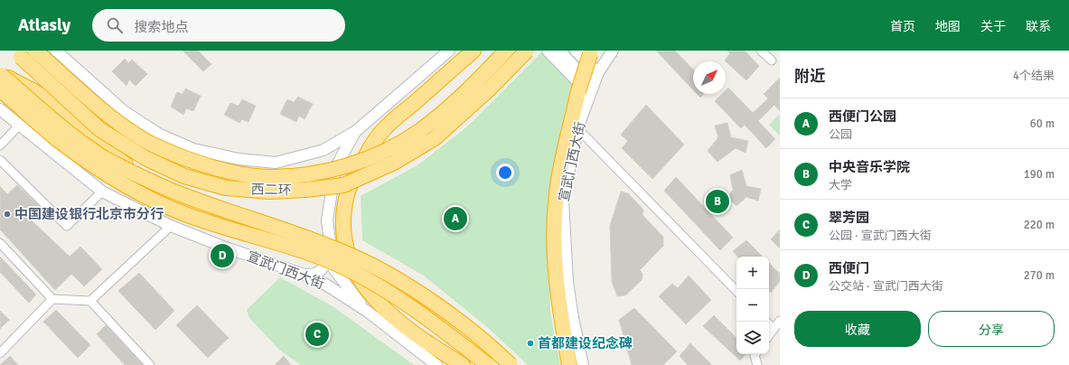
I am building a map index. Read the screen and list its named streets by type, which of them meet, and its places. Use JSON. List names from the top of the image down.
{
  "streets": {
    "highway": ["宣武门西大街", "西二环"]
  },
  "places": ["中国建设银行北京市分行", "首都建设纪念碑"],
  "north": "top right",
  "page": {
    "header": "Atlasly",
    "search": "搜索地点",
    "nav": [
      "首页",
      "地图",
      "关于",
      "联系"
    ],
    "heading": ["附近", "4个结果"],
    "list": [
      {
        "mark": "A",
        "name": "西便门公园",
        "note": "公园",
        "value": "60 m"
      },
      {
        "mark": "B",
        "name": "中央音乐学院",
        "note": "大学",
        "value": "190 m"
      },
      {
        "mark": "C",
        "name": "翠芳园",
        "note": "公园 · 宣武门西大街",
        "value": "220 m"
      },
      {
        "mark": "D",
        "name": "西便门",
        "note": "公交站 · 宣武门西大街",
        "value": "270 m"
      }
    ],
    "pins": [
      "B",
      "A",
      "D",
      "C"
    ],
    "map_buttons": ["+", "−"],
    "buttons": ["收藏", "分享"]
  }
}
